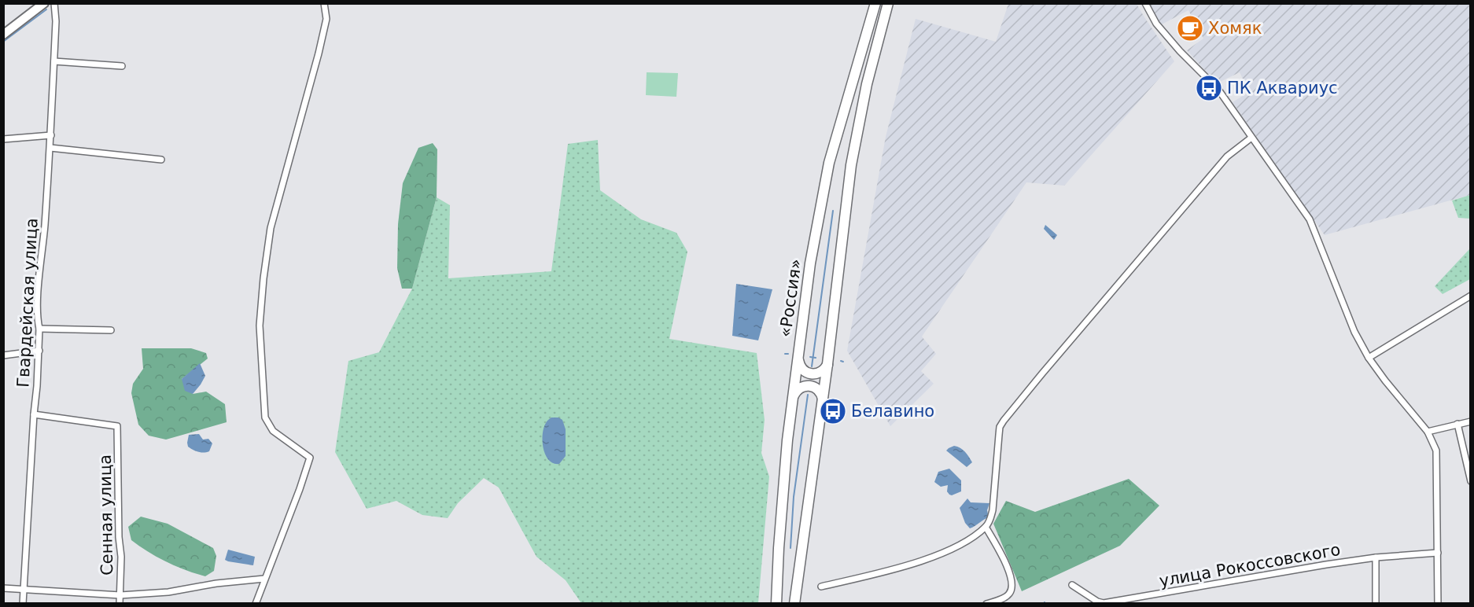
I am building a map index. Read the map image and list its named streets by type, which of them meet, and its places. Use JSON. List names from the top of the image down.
{
  "streets": {
    "highway": ["«Россия»"],
    "street": ["Гвардейская улица", "Сенная улица", "улица Рокоссовского"]
  },
  "crossings": [
    ["Гвардейская улица", "Сенная улица"]
  ],
  "places": {
    "cafe": ["Хомяк"],
    "bus stop": ["ПК Аквариус", "Белавино"]
  }
}
